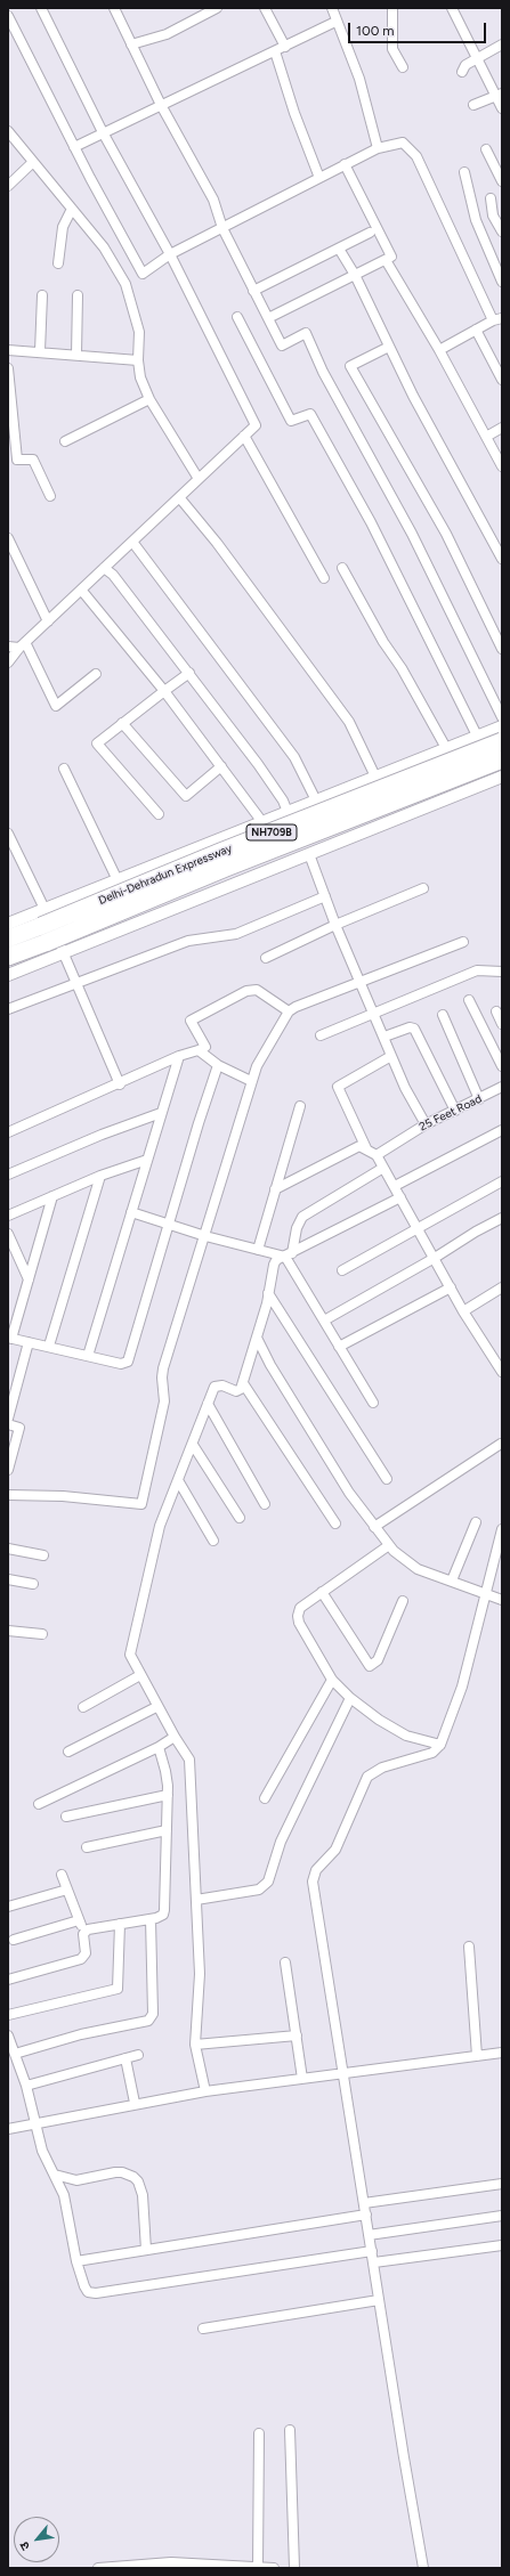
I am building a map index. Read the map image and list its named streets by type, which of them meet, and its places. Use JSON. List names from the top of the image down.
{
  "streets": {
    "highway": ["NH709B", "Delhi-Dehradun Expressway"],
    "street": ["25 Feet Road"]
  },
  "scale_bar": "100 m",
  "north": "bottom left"
}
